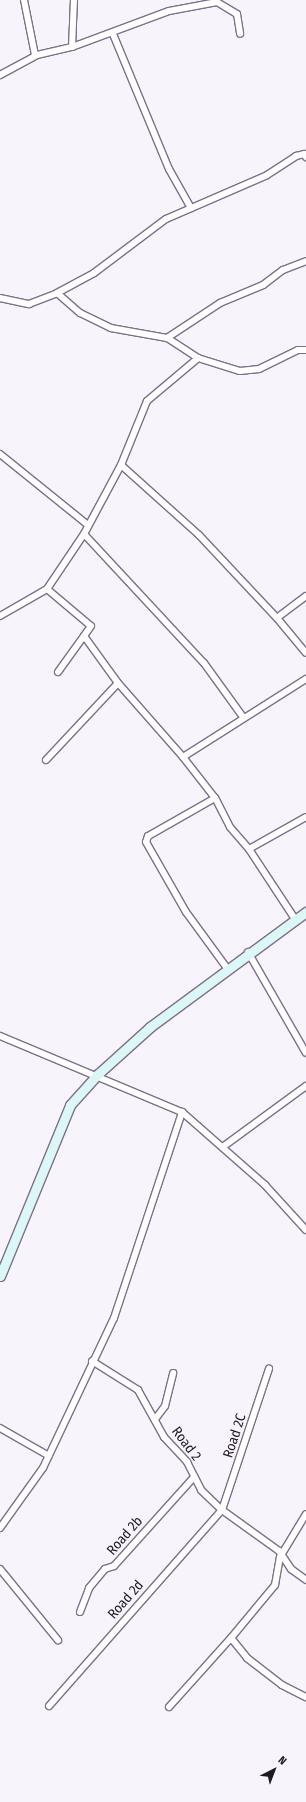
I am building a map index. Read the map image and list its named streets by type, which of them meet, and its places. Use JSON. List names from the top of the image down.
{
  "streets": {
    "street": [
      "Road 2C",
      "Road 2",
      "Road 2b",
      "Road 2d"
    ]
  },
  "crossings": [
    ["Road 2C", "Road 2"],
    ["Road 2C", "Road 2d"],
    ["Road 2", "Road 2b"],
    ["Road 2", "Road 2d"]
  ],
  "north": "top right"
}
